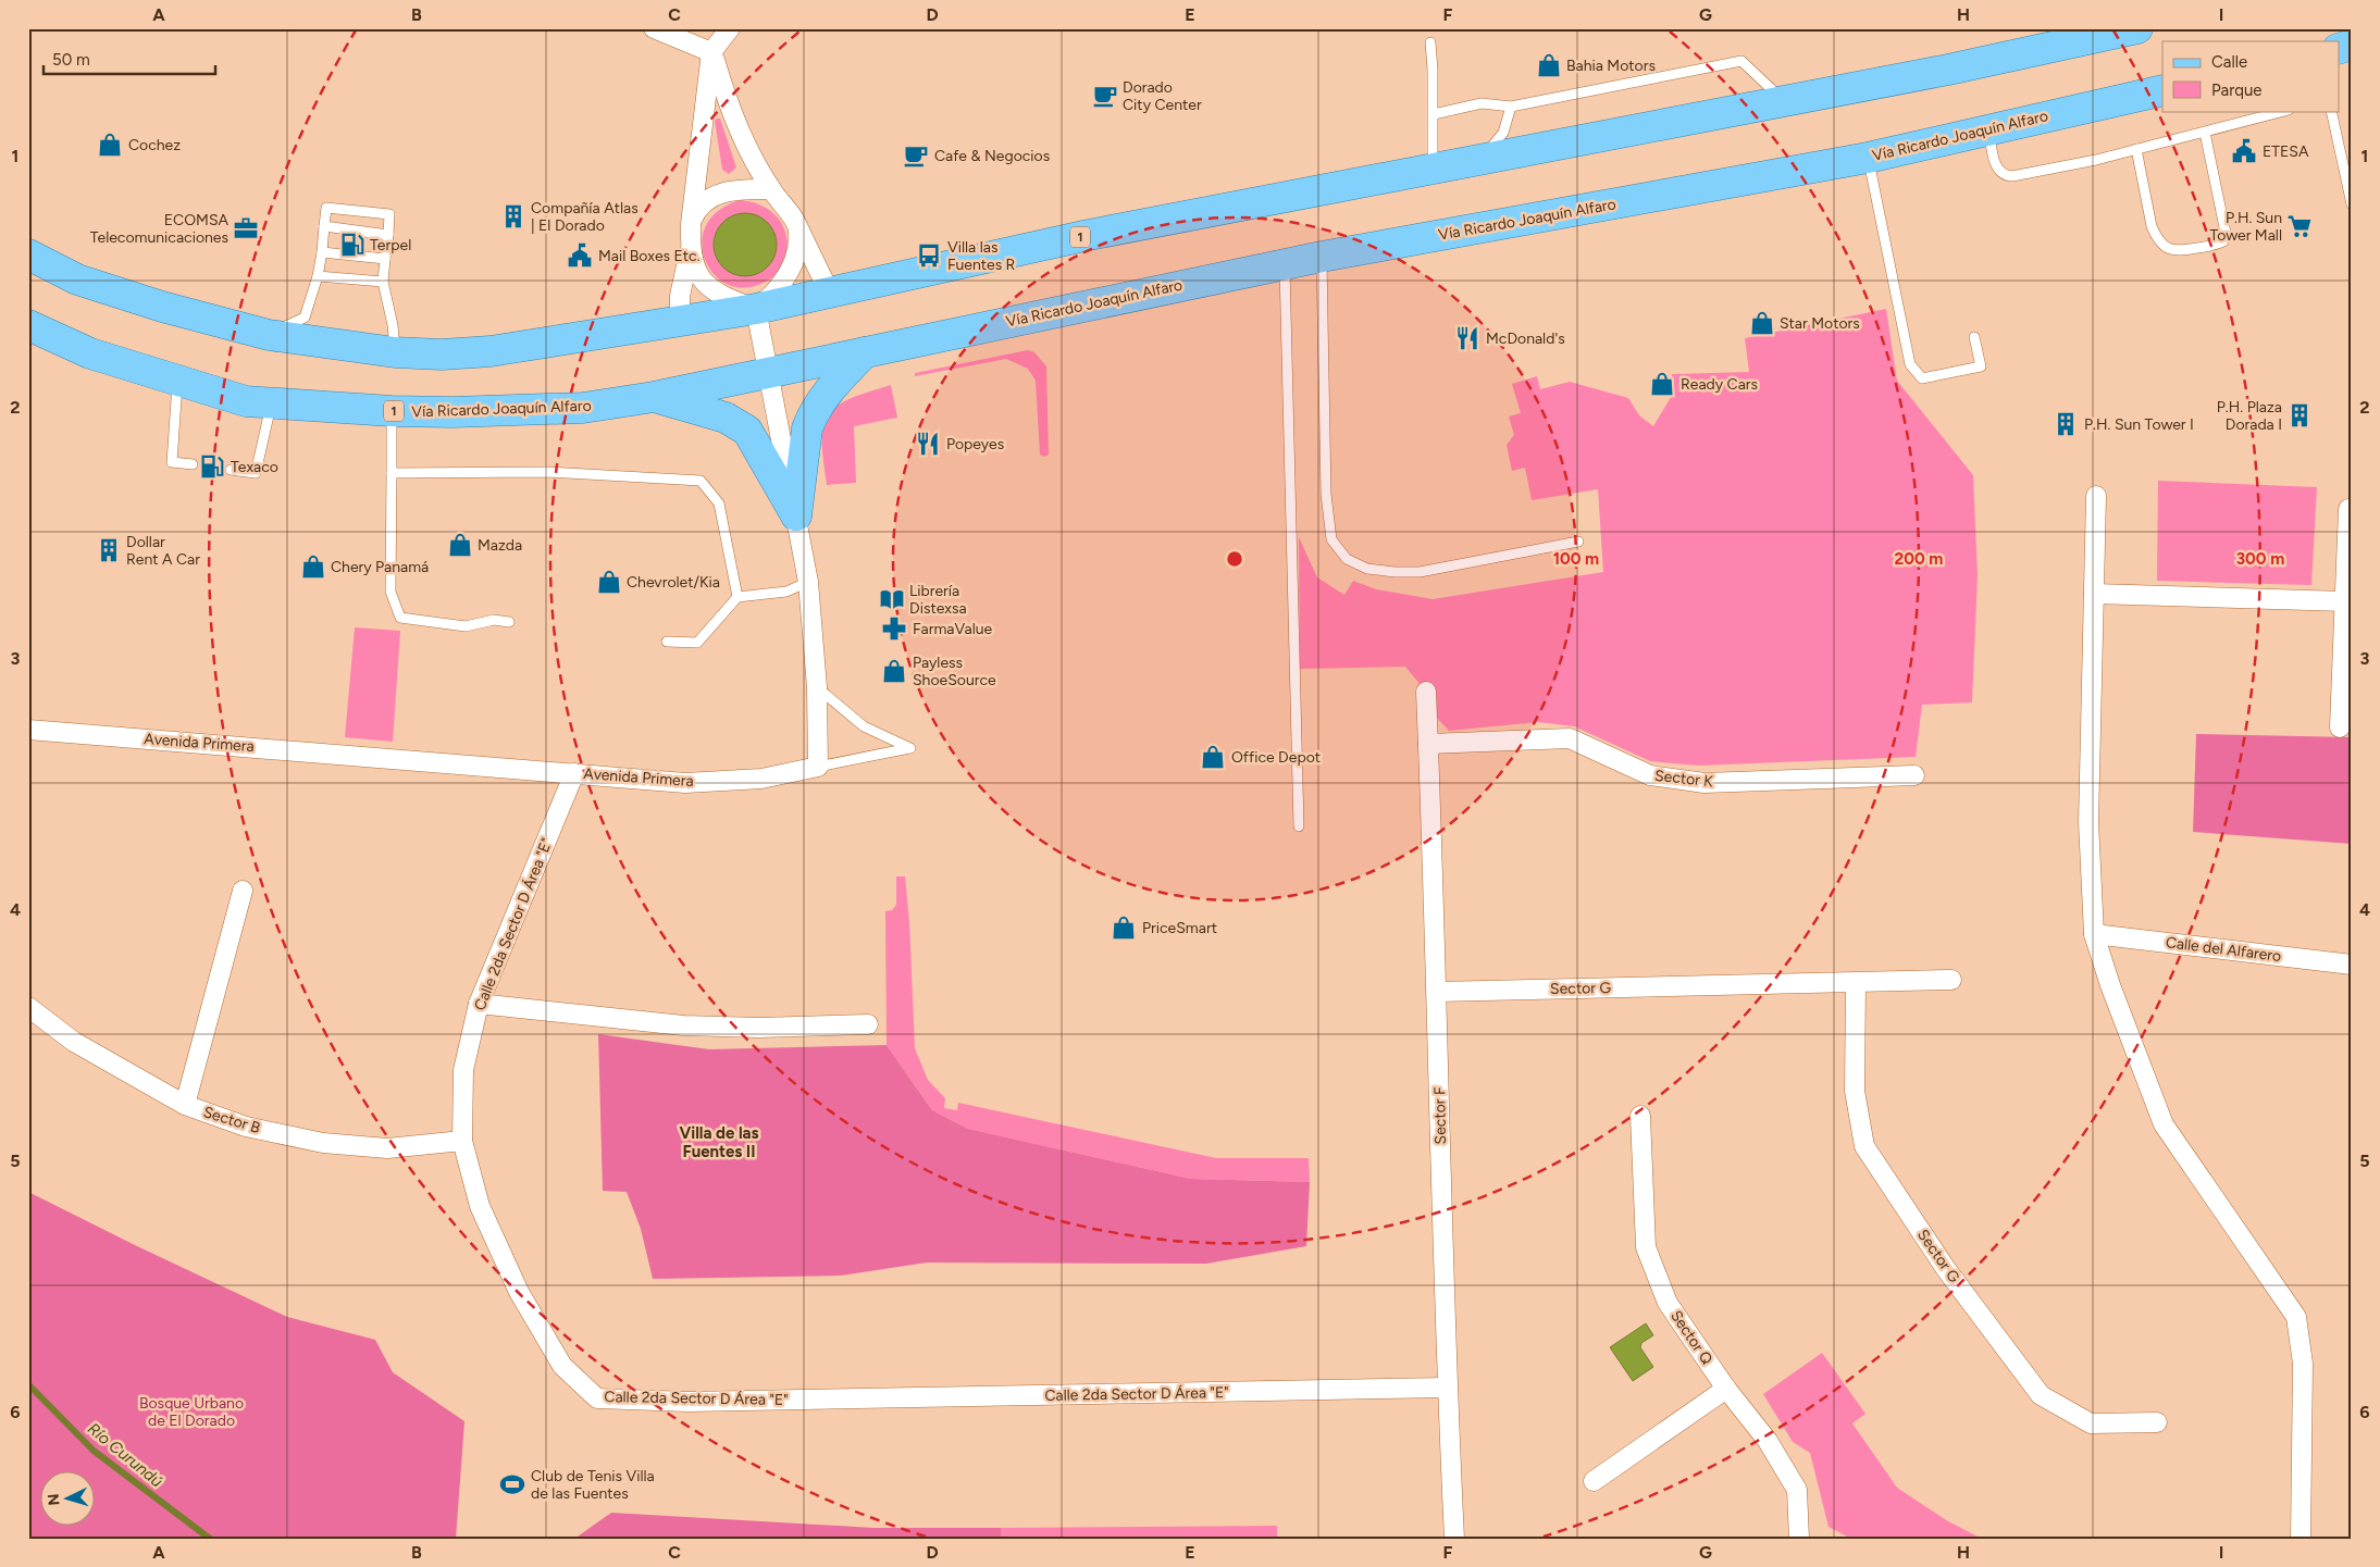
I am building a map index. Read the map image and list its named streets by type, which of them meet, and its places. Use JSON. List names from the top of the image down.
{
  "streets": {
    "main road": ["Vía Ricardo Joaquín Alfaro", "1"],
    "street": [
      "Avenida Primera",
      "Sector K",
      "Calle 2da Sector D Área \"E\"",
      "Calle del Alfarero",
      "Sector G",
      "Sector F",
      "Sector B",
      "Sector Q"
    ]
  },
  "crossings": [
    ["Avenida Primera", "Calle 2da Sector D Área \"E\""],
    ["Sector K", "Sector F"],
    ["Calle 2da Sector D Área \"E\"", "Sector F"],
    ["Calle 2da Sector D Área \"E\"", "Sector B"],
    ["Sector G", "Sector F"]
  ],
  "districts": ["Villa de las Fuentes II"],
  "water": ["Río Curundú"],
  "parks": ["Bosque Urbano de El Dorado"],
  "places": {
    "shop": [
      "Bahia Motors",
      "Cochez",
      "Star Motors",
      "Ready Cars",
      "Mazda",
      "Chery Panamá",
      "Chevrolet/Kia",
      "Payless ShoeSource",
      "Office Depot",
      "PriceSmart"
    ],
    "cafe": ["Dorado City Center", "Cafe & Negocios"],
    "public building": ["ETESA", "Mail Boxes Etc."],
    "building": [
      "Compañía Atlas | El Dorado",
      "P.H. Plaza Dorada I",
      "P.H. Sun Tower I",
      "Dollar Rent A Car"
    ],
    "supermarket": ["P.H. Sun Tower Mall"],
    "office": ["ECOMSA Telecomunicaciones"],
    "fuel station": ["Terpel", "Texaco"],
    "bus stop": ["Villa las Fuentes R"],
    "restaurant": ["McDonald's", "Popeyes"],
    "library": ["Librería Distexsa"],
    "pharmacy": ["FarmaValue"],
    "sports": ["Club de Tenis Villa de las Fuentes"]
  },
  "legend": ["Calle", "Parque"],
  "scale_bar": "50 m",
  "north": "left",
  "grid": {
    "columns": [
      "A",
      "B",
      "C",
      "D",
      "E",
      "F",
      "G",
      "H",
      "I"
    ],
    "rows": [
      "1",
      "2",
      "3",
      "4",
      "5",
      "6"
    ]
  },
  "rings": ["100 m", "200 m", "300 m"]
}
